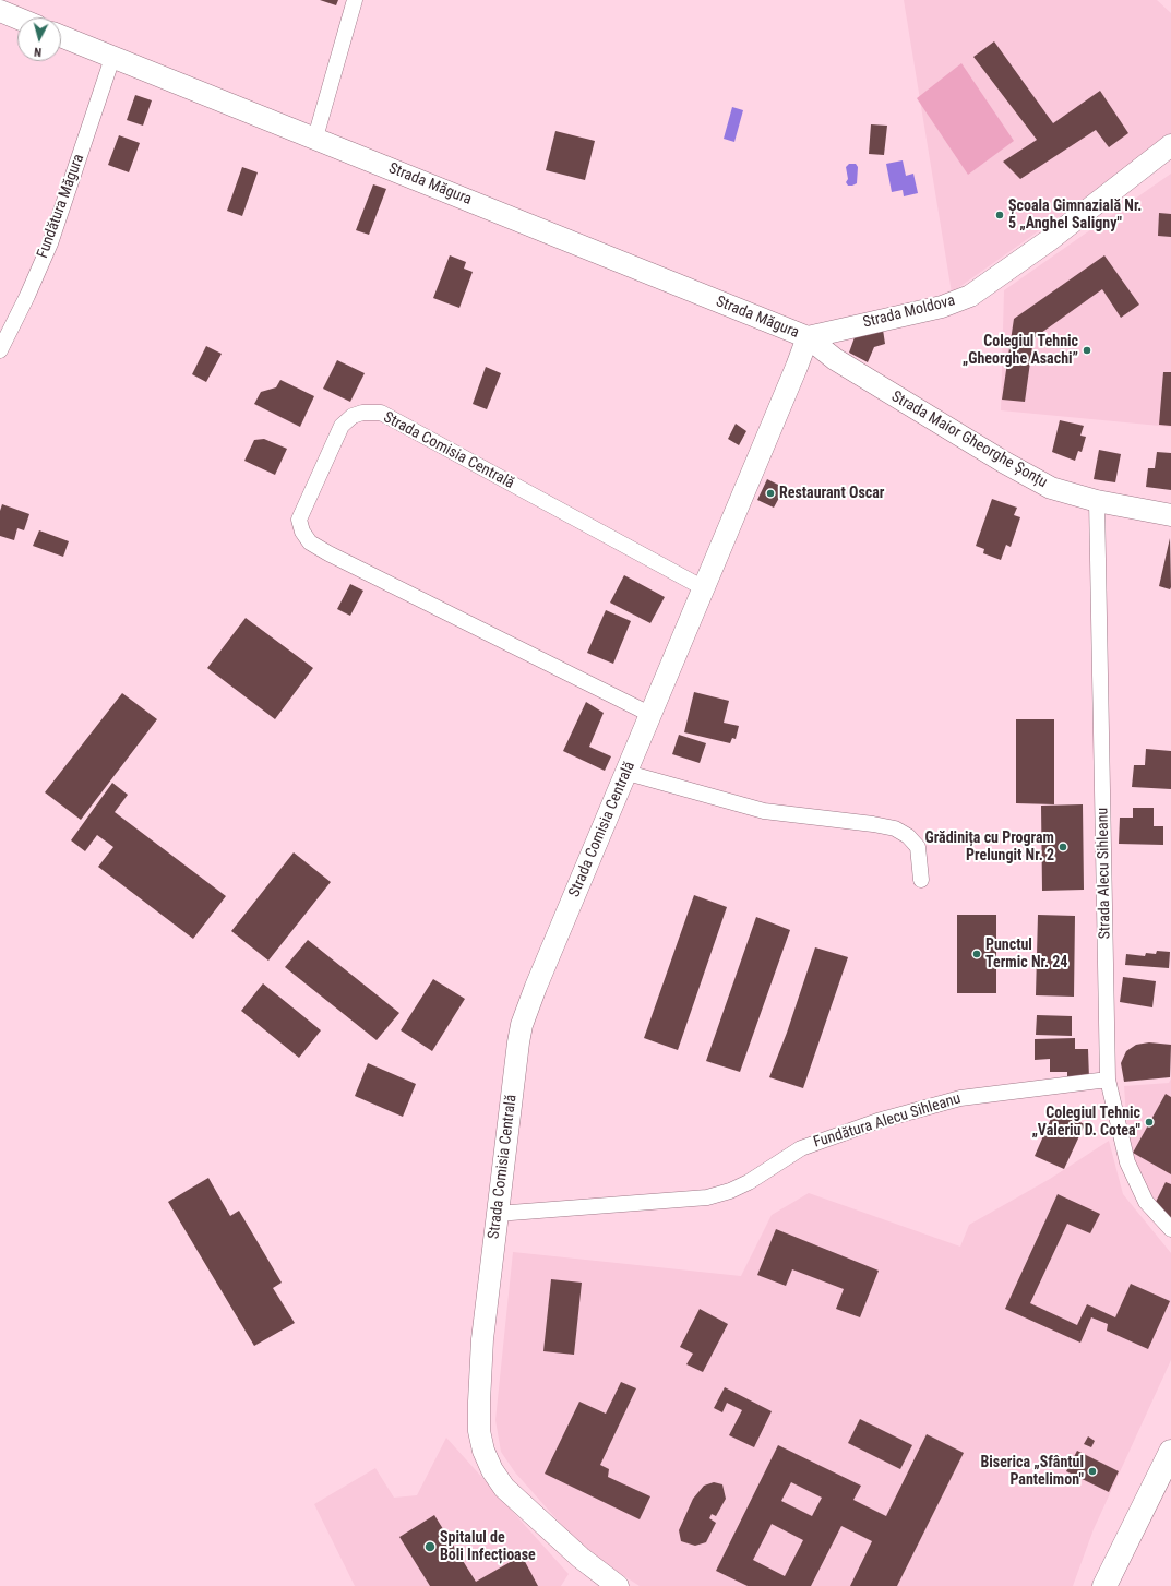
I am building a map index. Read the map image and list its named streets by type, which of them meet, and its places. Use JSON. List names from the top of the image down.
{
  "streets": {
    "street": [
      "Strada Măgura",
      "Fundătura Măgura",
      "Strada Moldova",
      "Strada Maior Gheorghe Șonțu",
      "Strada Comisia Centrală",
      "Strada Alecu Sihleanu",
      "Fundătura Alecu Sihleanu"
    ]
  },
  "crossings": [
    ["Strada Măgura", "Fundătura Măgura"],
    ["Strada Măgura", "Strada Moldova"],
    ["Strada Măgura", "Strada Maior Gheorghe Șonțu"],
    ["Strada Măgura", "Strada Comisia Centrală"],
    ["Strada Moldova", "Strada Maior Gheorghe Șonțu"],
    ["Strada Moldova", "Strada Comisia Centrală"],
    ["Strada Maior Gheorghe Șonțu", "Strada Comisia Centrală"],
    ["Strada Maior Gheorghe Șonțu", "Strada Alecu Sihleanu"],
    ["Strada Comisia Centrală", "Fundătura Alecu Sihleanu"],
    ["Strada Alecu Sihleanu", "Fundătura Alecu Sihleanu"]
  ],
  "places": [
    "Școala Gimnazială Nr. 5 „Anghel Saligny\"",
    "Colegiul Tehnic „Gheorghe Asachi”",
    "Restaurant Oscar",
    "Grădinița cu Program Prelungit Nr. 2",
    "Punctul Termic Nr. 24",
    "Colegiul Tehnic „Valeriu D. Cotea\"",
    "Biserica „Sfântul Pantelimon\"",
    "Spitalul de Boli Infecțioase"
  ],
  "north": "bottom"
}
